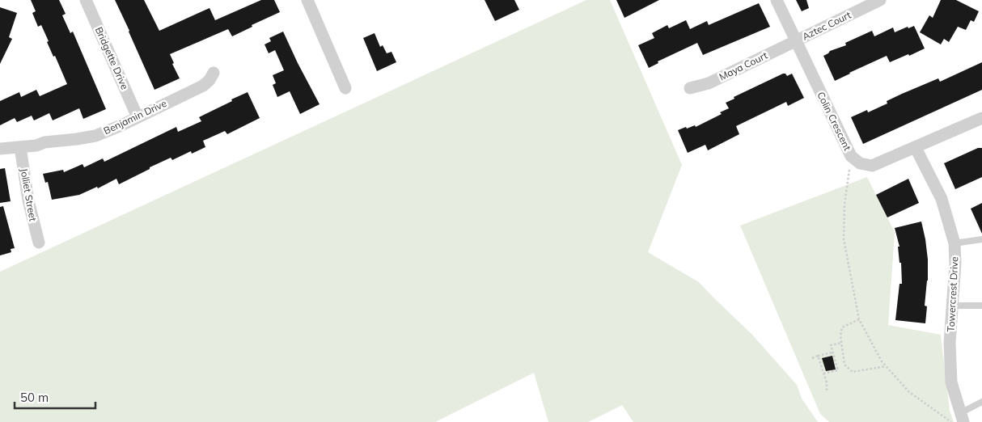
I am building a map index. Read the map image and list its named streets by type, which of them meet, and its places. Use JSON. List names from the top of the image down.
{
  "streets": {
    "street": [
      "Aztec Court",
      "Bridgette Drive",
      "Maya Court",
      "Benjamin Drive",
      "Colin Crescent",
      "Jolliet Street",
      "Towercrest Drive"
    ]
  },
  "crossings": [
    ["Aztec Court", "Maya Court"],
    ["Aztec Court", "Colin Crescent"],
    ["Bridgette Drive", "Benjamin Drive"],
    ["Maya Court", "Colin Crescent"],
    ["Benjamin Drive", "Jolliet Street"],
    ["Colin Crescent", "Towercrest Drive"]
  ],
  "scale_bar": "50 m"
}
